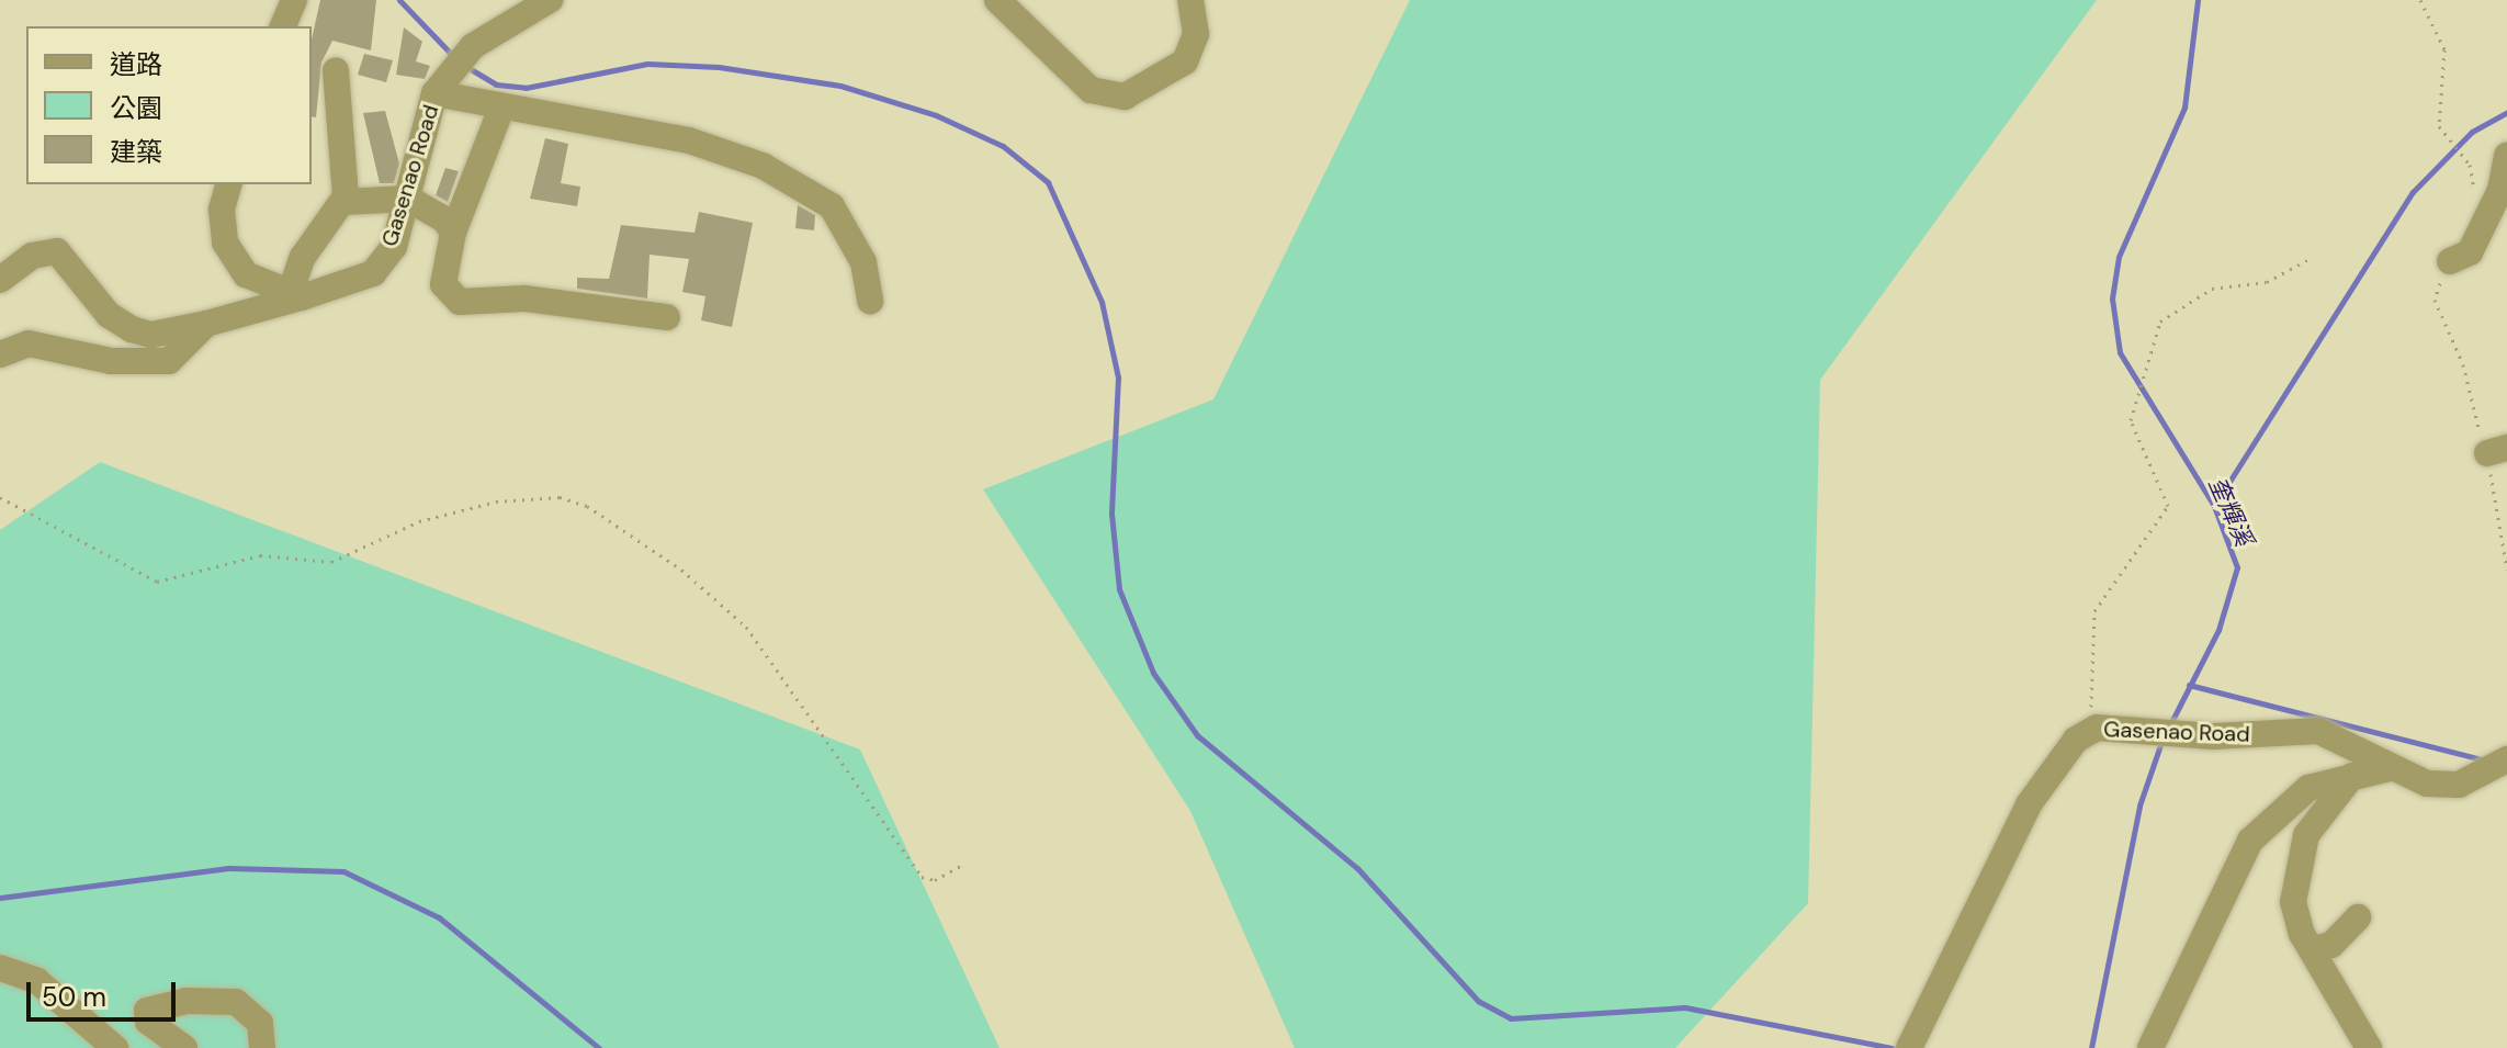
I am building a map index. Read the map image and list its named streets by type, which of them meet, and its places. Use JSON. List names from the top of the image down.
{
  "streets": {
    "street": ["Gasenao Road"]
  },
  "water": ["奎輝溪"],
  "legend": ["道路", "公園", "建築"],
  "scale_bar": "50 m"
}
